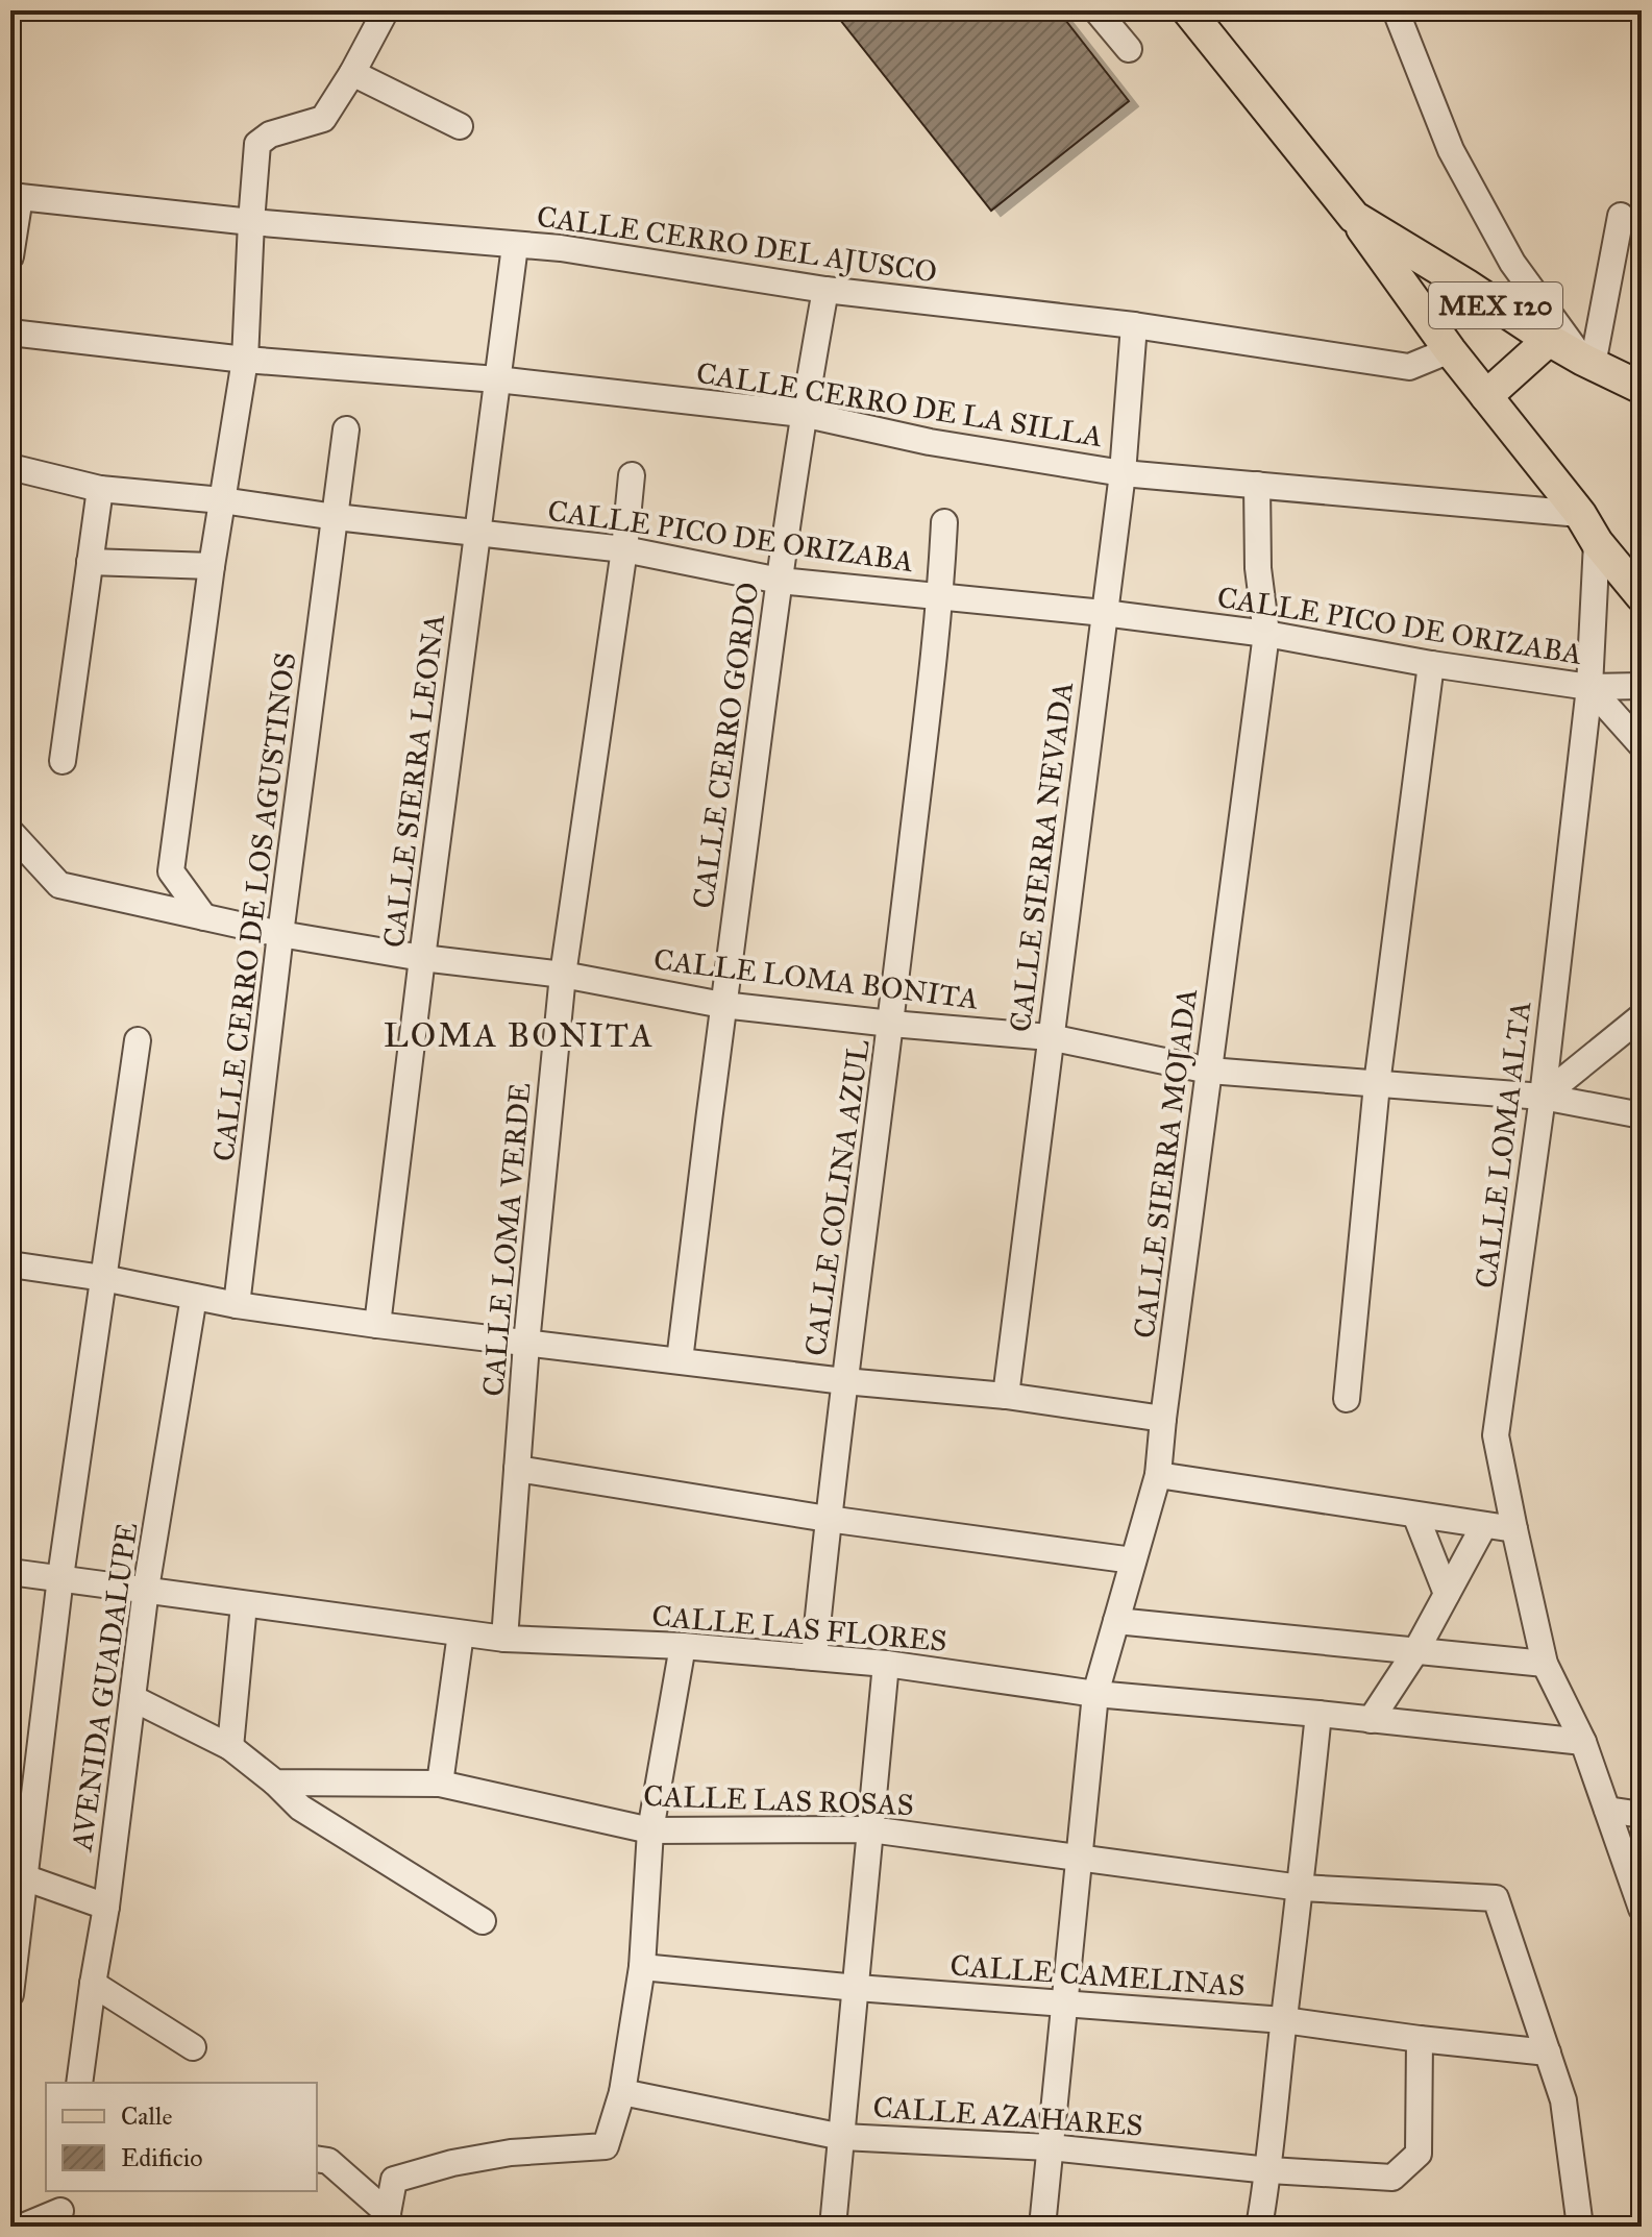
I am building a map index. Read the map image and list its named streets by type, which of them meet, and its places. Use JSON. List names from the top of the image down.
{
  "streets": {
    "main road": ["MEX 120"],
    "street": [
      "CALLE CERRO DEL AJUSCO",
      "CALLE CERRO DE LA SILLA",
      "CALLE PICO DE ORIZABA",
      "CALLE CERRO GORDO",
      "CALLE SIERRA LEONA",
      "CALLE SIERRA NEVADA",
      "CALLE CERRO DE LOS AGUSTINOS",
      "CALLE LOMA BONITA",
      "CALLE LOMA ALTA",
      "CALLE SIERRA MOJADA",
      "CALLE COLINA AZUL",
      "CALLE LOMA VERDE",
      "CALLE LAS FLORES",
      "AVENIDA GUADALUPE",
      "CALLE LAS ROSAS",
      "CALLE CAMELINAS",
      "CALLE AZAHARES"
    ]
  },
  "crossings": [
    ["CALLE CERRO DEL AJUSCO", "CALLE CERRO GORDO"],
    ["CALLE CERRO DEL AJUSCO", "CALLE SIERRA LEONA"],
    ["CALLE CERRO DEL AJUSCO", "CALLE SIERRA NEVADA"],
    ["CALLE CERRO DE LA SILLA", "CALLE CERRO GORDO"],
    ["CALLE CERRO DE LA SILLA", "CALLE SIERRA LEONA"],
    ["CALLE CERRO DE LA SILLA", "CALLE SIERRA NEVADA"],
    ["CALLE CERRO DE LA SILLA", "CALLE SIERRA MOJADA"],
    ["CALLE PICO DE ORIZABA", "CALLE CERRO GORDO"],
    ["CALLE PICO DE ORIZABA", "CALLE SIERRA LEONA"],
    ["CALLE PICO DE ORIZABA", "CALLE SIERRA NEVADA"],
    ["CALLE PICO DE ORIZABA", "CALLE CERRO DE LOS AGUSTINOS"],
    ["CALLE PICO DE ORIZABA", "CALLE LOMA ALTA"],
    ["CALLE PICO DE ORIZABA", "CALLE SIERRA MOJADA"],
    ["CALLE PICO DE ORIZABA", "CALLE COLINA AZUL"],
    ["CALLE PICO DE ORIZABA", "CALLE LOMA VERDE"],
    ["CALLE CERRO GORDO", "CALLE LOMA BONITA"],
    ["CALLE SIERRA LEONA", "CALLE LOMA BONITA"],
    ["CALLE SIERRA NEVADA", "CALLE LOMA BONITA"],
    ["CALLE CERRO DE LOS AGUSTINOS", "CALLE LOMA BONITA"],
    ["CALLE LOMA BONITA", "CALLE LOMA ALTA"],
    ["CALLE LOMA BONITA", "CALLE SIERRA MOJADA"],
    ["CALLE LOMA BONITA", "CALLE COLINA AZUL"],
    ["CALLE LOMA BONITA", "CALLE LOMA VERDE"],
    ["CALLE LOMA ALTA", "CALLE LAS FLORES"],
    ["CALLE SIERRA MOJADA", "CALLE LAS FLORES"],
    ["CALLE SIERRA MOJADA", "CALLE LAS ROSAS"],
    ["CALLE SIERRA MOJADA", "CALLE CAMELINAS"],
    ["CALLE SIERRA MOJADA", "CALLE AZAHARES"],
    ["CALLE COLINA AZUL", "CALLE LAS FLORES"],
    ["CALLE LOMA VERDE", "CALLE LAS FLORES"],
    ["CALLE LAS FLORES", "AVENIDA GUADALUPE"],
    ["CALLE LAS ROSAS", "CALLE CAMELINAS"],
    ["CALLE CAMELINAS", "CALLE AZAHARES"]
  ],
  "districts": ["LOMA BONITA"],
  "legend": ["Calle", "Edificio"]
}
